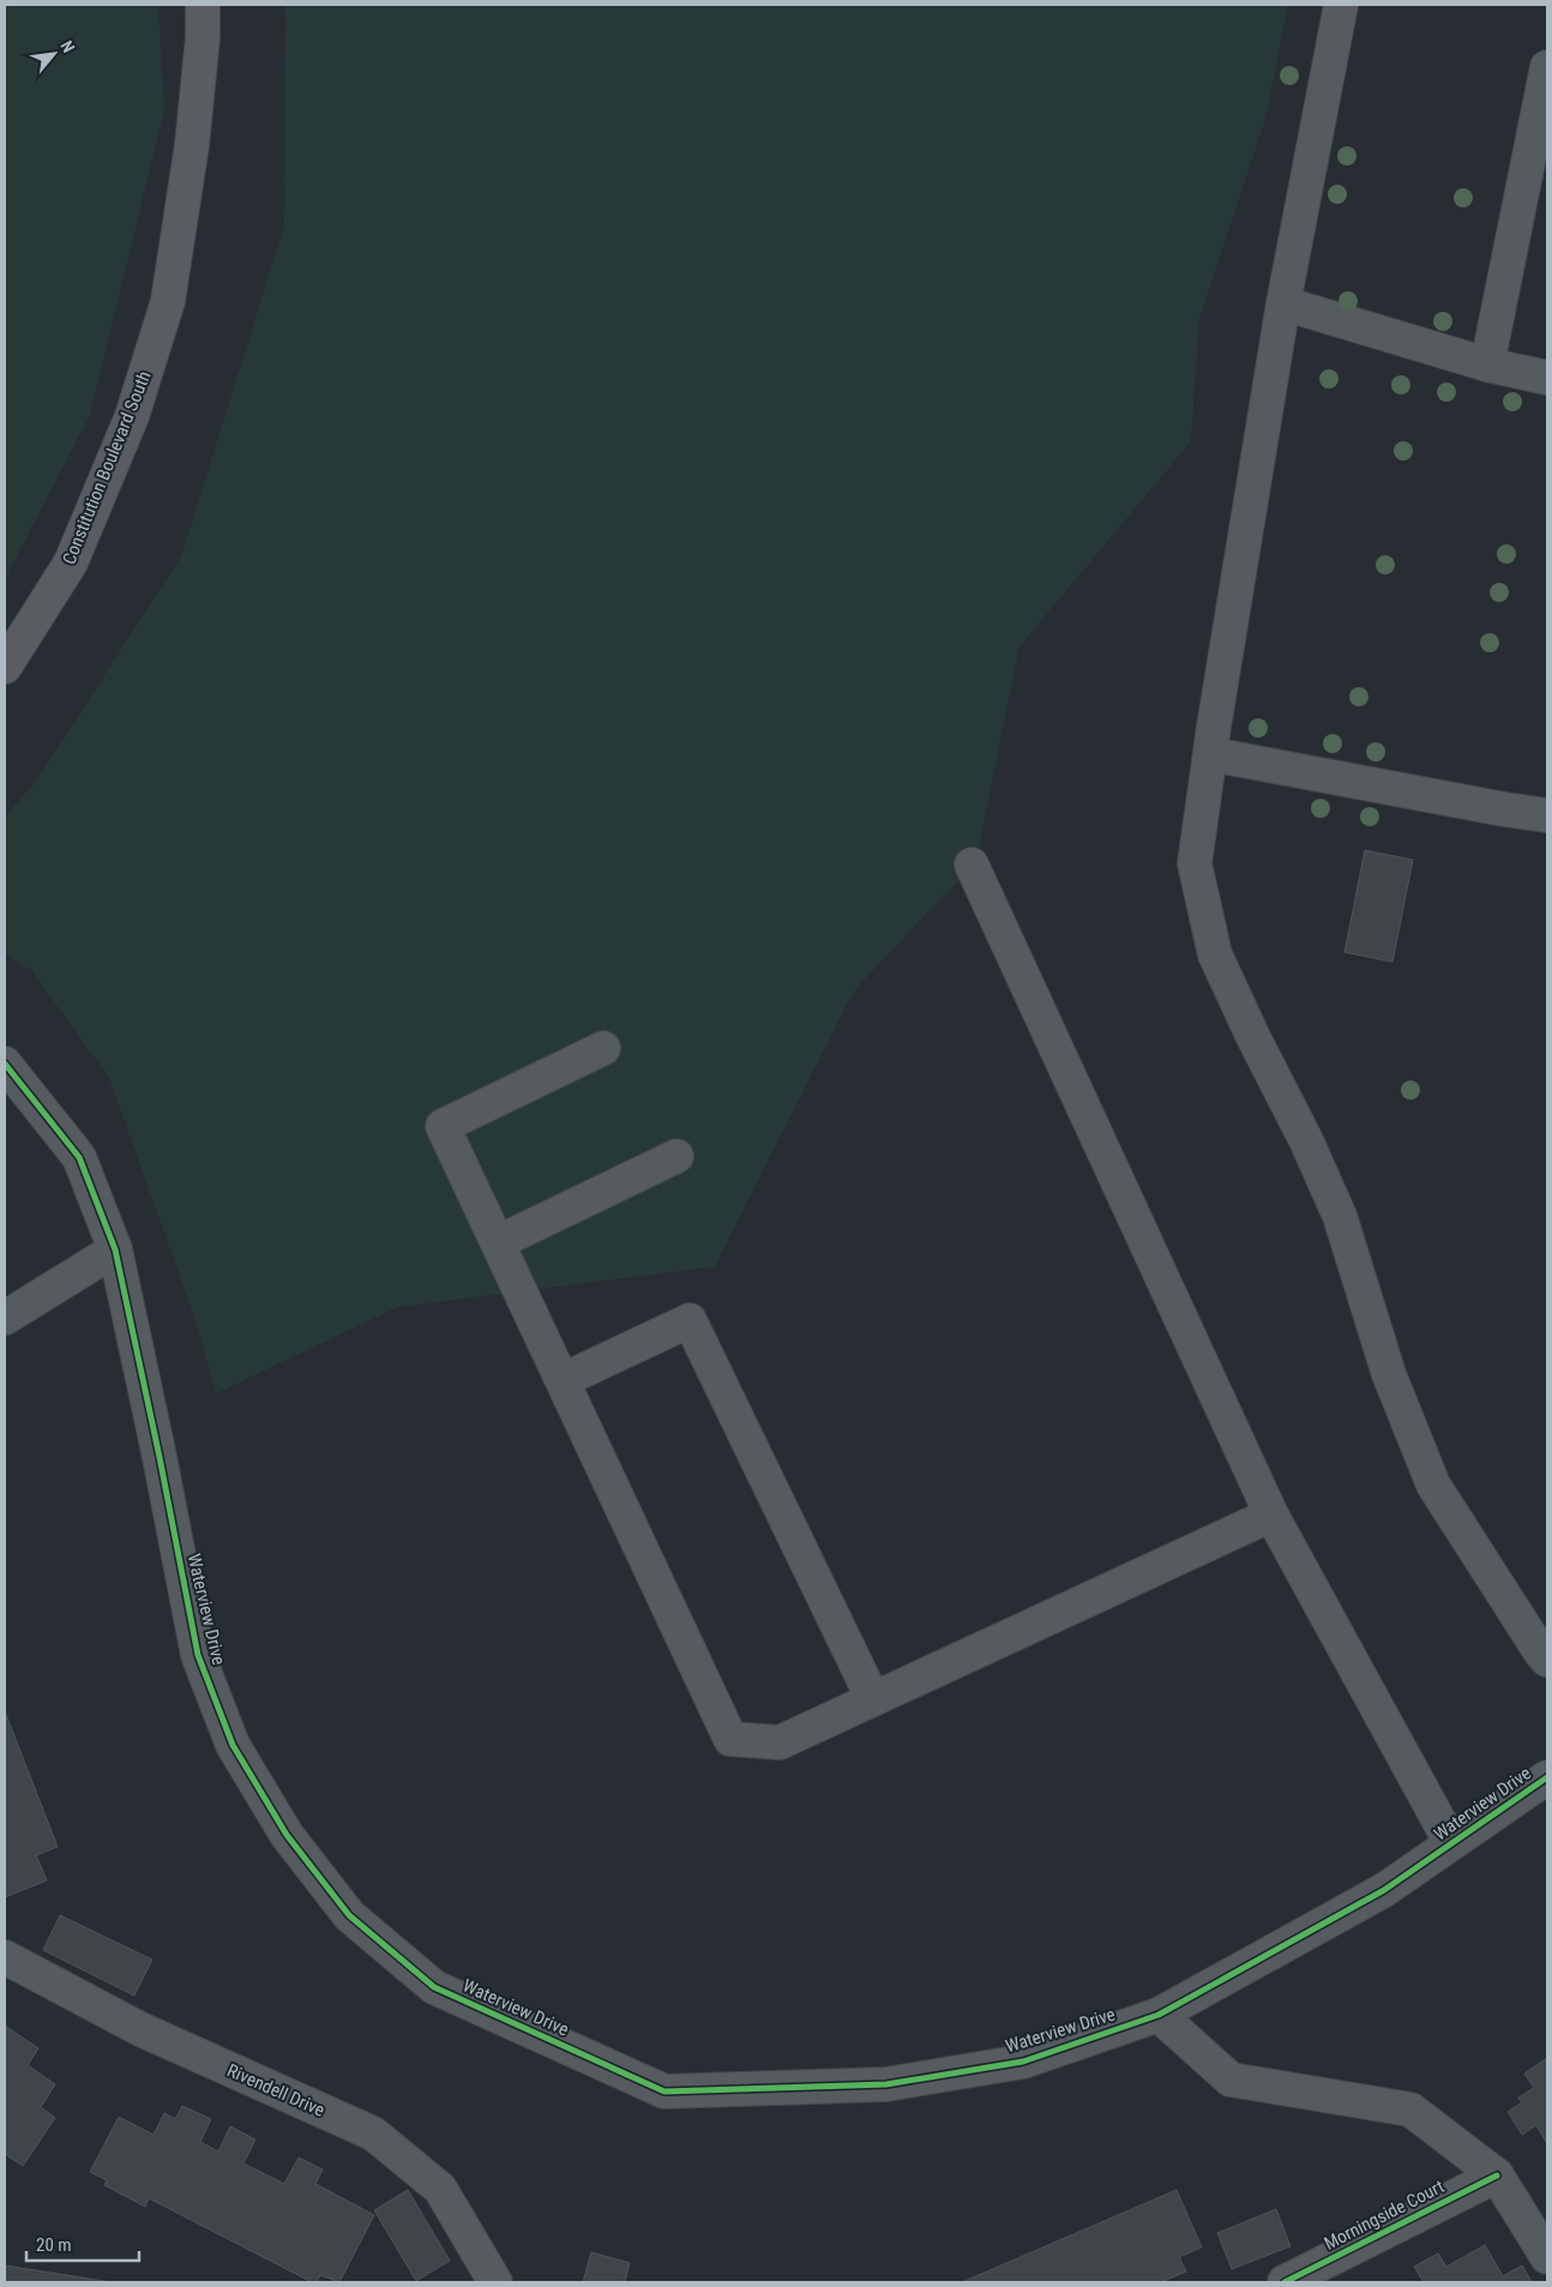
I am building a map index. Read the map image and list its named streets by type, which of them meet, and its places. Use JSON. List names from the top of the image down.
{
  "streets": {
    "main road": ["Constitution Boulevard South"],
    "street": ["Waterview Drive", "Rivendell Drive", "Morningside Court"]
  },
  "scale_bar": "20 m",
  "north": "top right"
}
